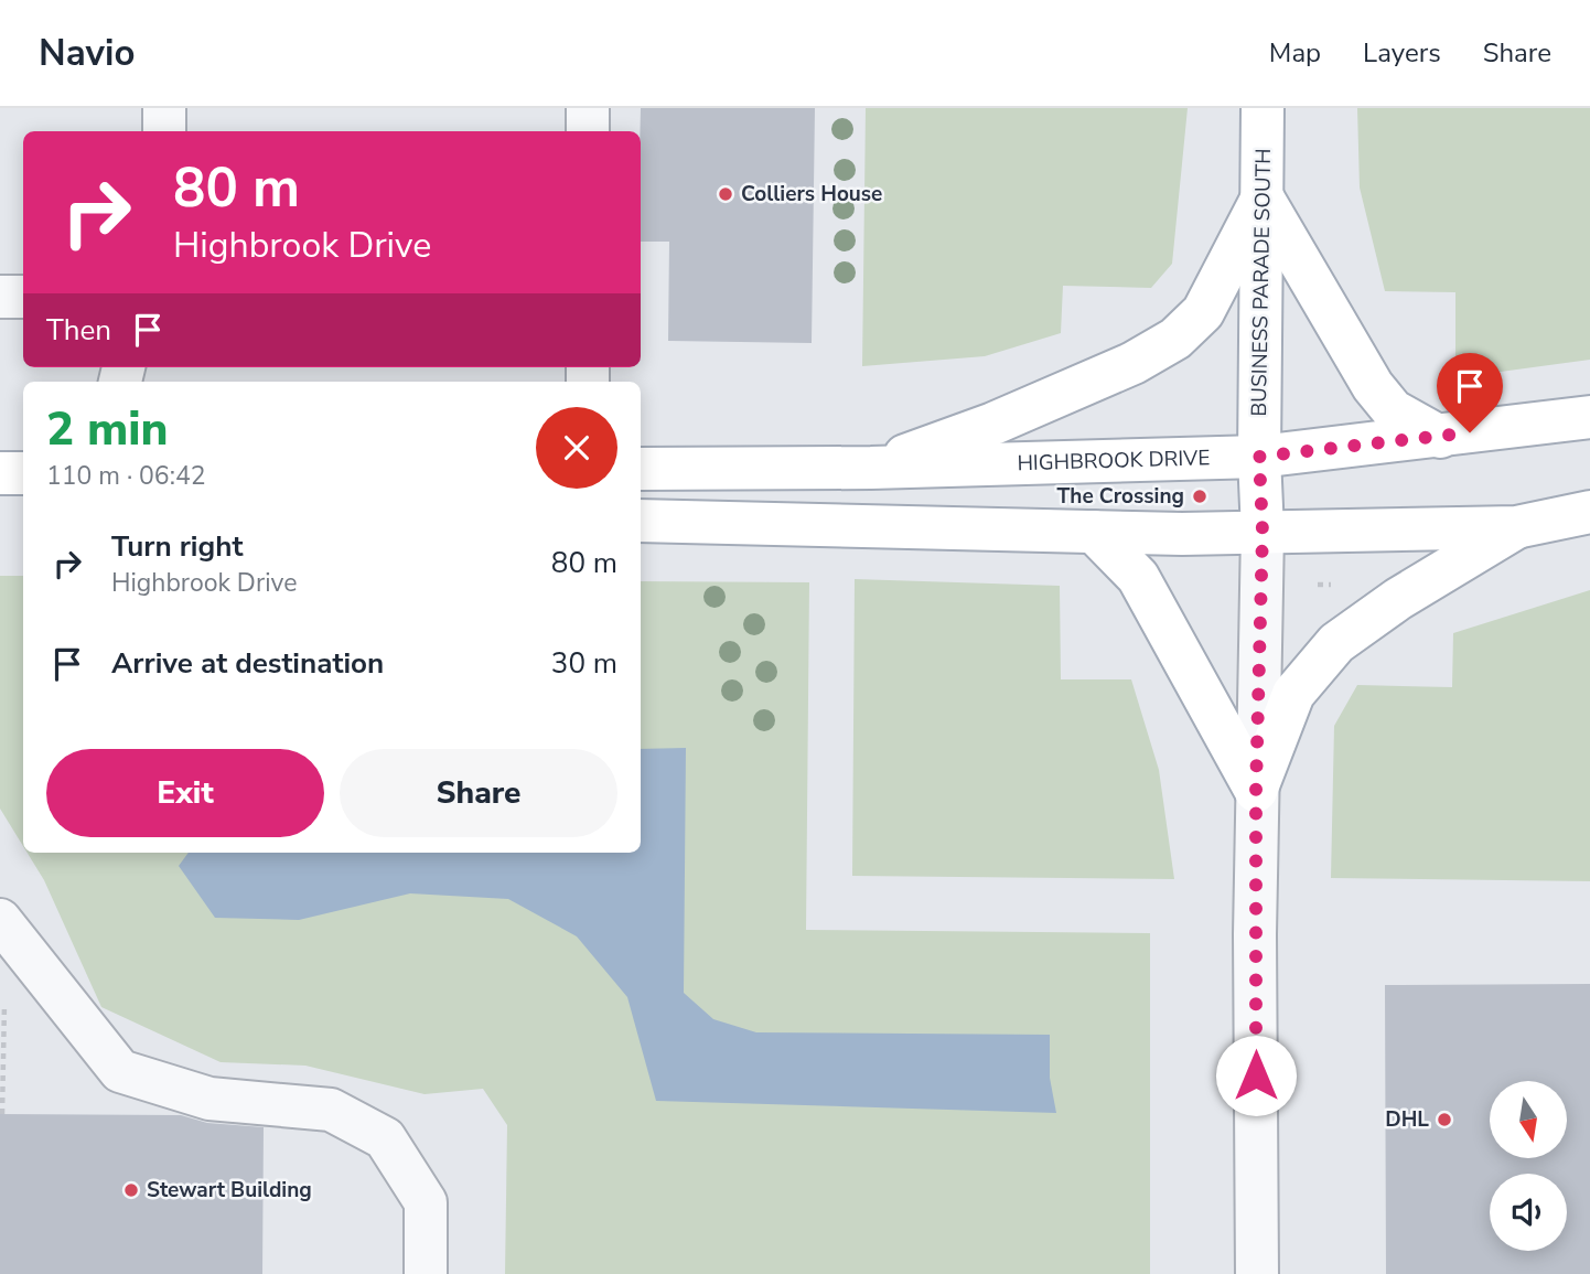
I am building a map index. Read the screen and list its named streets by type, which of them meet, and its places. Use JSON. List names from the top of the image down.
{
  "streets": {
    "main road": ["BUSINESS PARADE SOUTH", "HIGHBROOK DRIVE"]
  },
  "crossings": [
    ["BUSINESS PARADE SOUTH", "HIGHBROOK DRIVE"]
  ],
  "places": [
    "Colliers House",
    "The Crossing",
    "DHL",
    "Stewart Building"
  ],
  "north": "bottom",
  "page": {
    "header": "Navio",
    "nav": ["Map", "Layers", "Share"],
    "turn": ["80 m", "Highbrook Drive"],
    "then": "Then",
    "heading": ["2 min", "110 m · 06:42"],
    "list": [
      {
        "name": "Turn right",
        "note": "Highbrook Drive",
        "value": "80 m"
      },
      {
        "name": "Arrive at destination",
        "value": "30 m"
      }
    ],
    "buttons": ["Exit", "Share"]
  }
}
